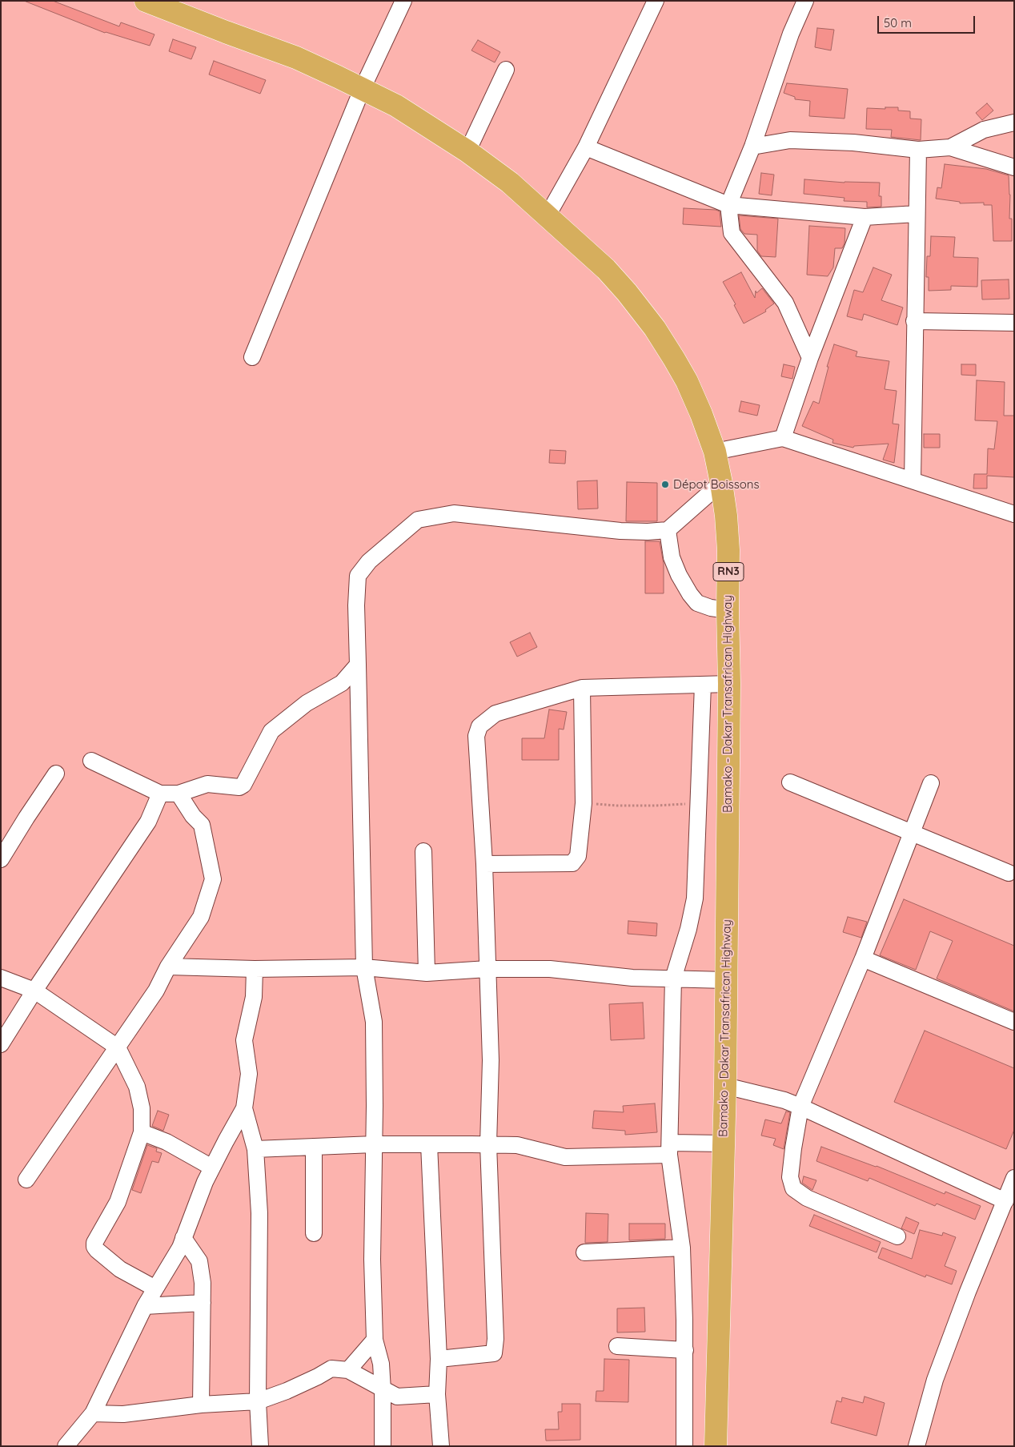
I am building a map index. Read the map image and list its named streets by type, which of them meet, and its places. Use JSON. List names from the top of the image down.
{
  "streets": {
    "highway": ["RN3", "Bamako - Dakar Transafrican Highway"]
  },
  "places": ["Dépot Boissons"],
  "scale_bar": "50 m"
}
